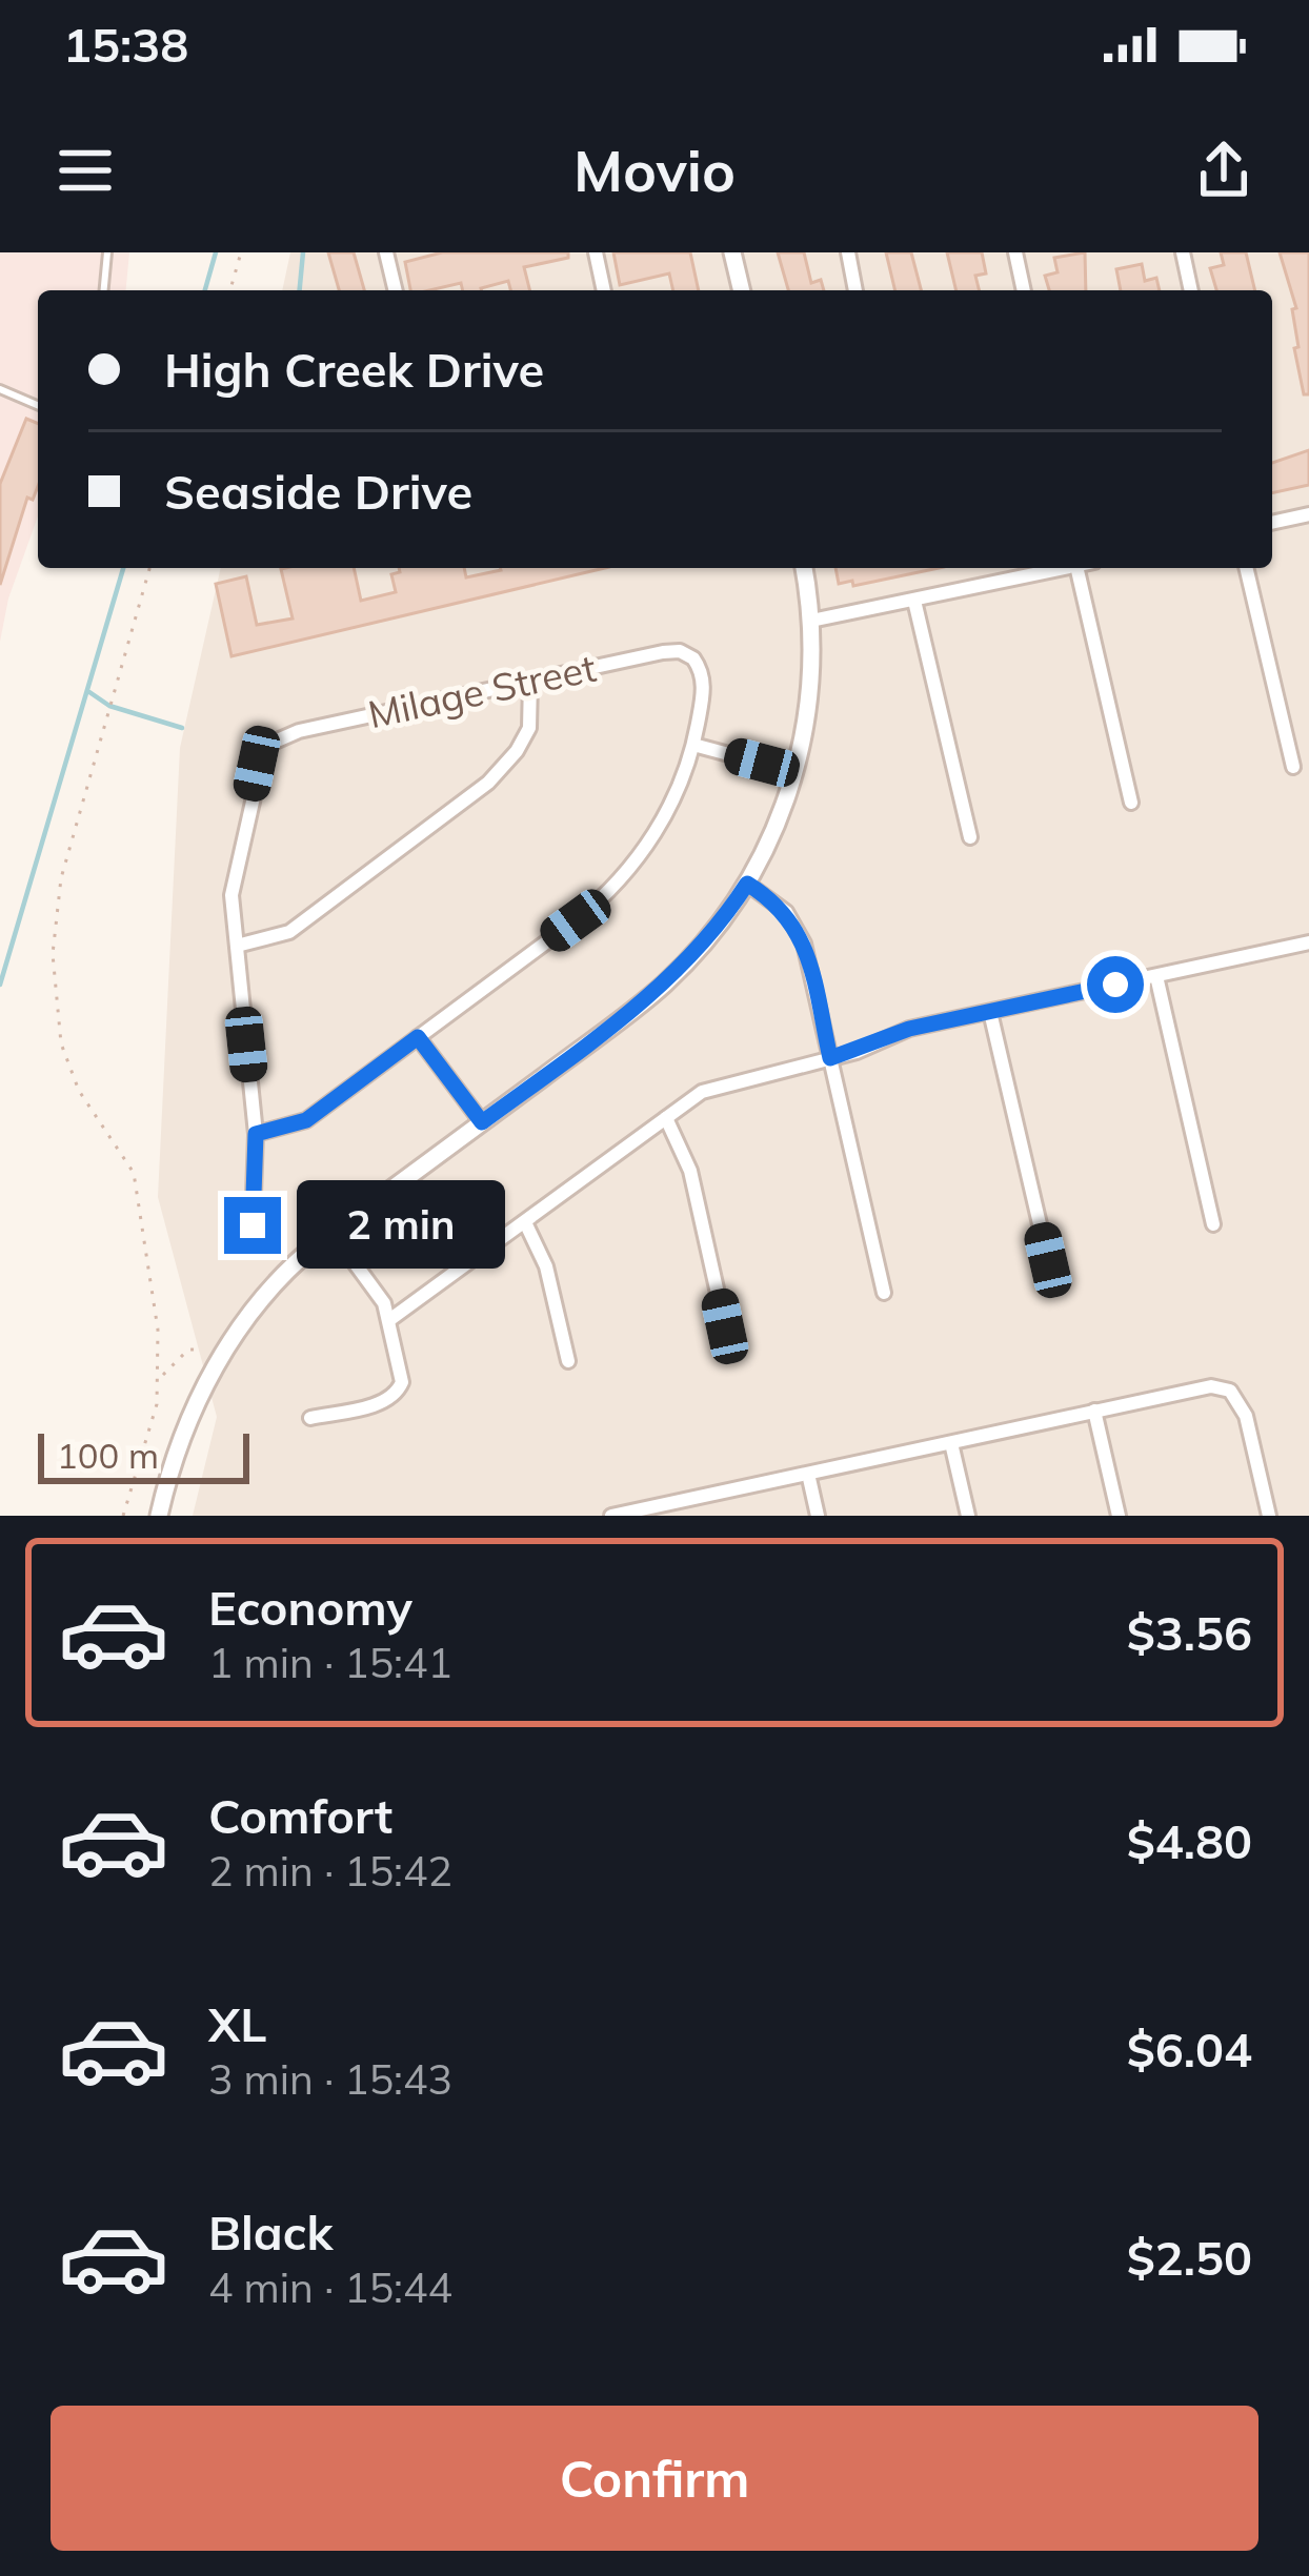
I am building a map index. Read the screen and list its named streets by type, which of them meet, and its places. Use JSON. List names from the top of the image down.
{
  "streets": {
    "street": ["Milage Street"]
  },
  "scale_bar": "100 m",
  "page": {
    "status": "15:38",
    "header": "Movio",
    "banner": ["High Creek Drive", "Seaside Drive"],
    "bubble": "2 min",
    "scale": "100 m",
    "list": [
      {
        "name": "Economy",
        "note": "1 min · 15:41",
        "value": "$3.56"
      },
      {
        "name": "Comfort",
        "note": "2 min · 15:42",
        "value": "$4.80"
      },
      {
        "name": "XL",
        "note": "3 min · 15:43",
        "value": "$6.04"
      },
      {
        "name": "Black",
        "note": "4 min · 15:44",
        "value": "$2.50"
      }
    ],
    "buttons": "Confirm"
  }
}
